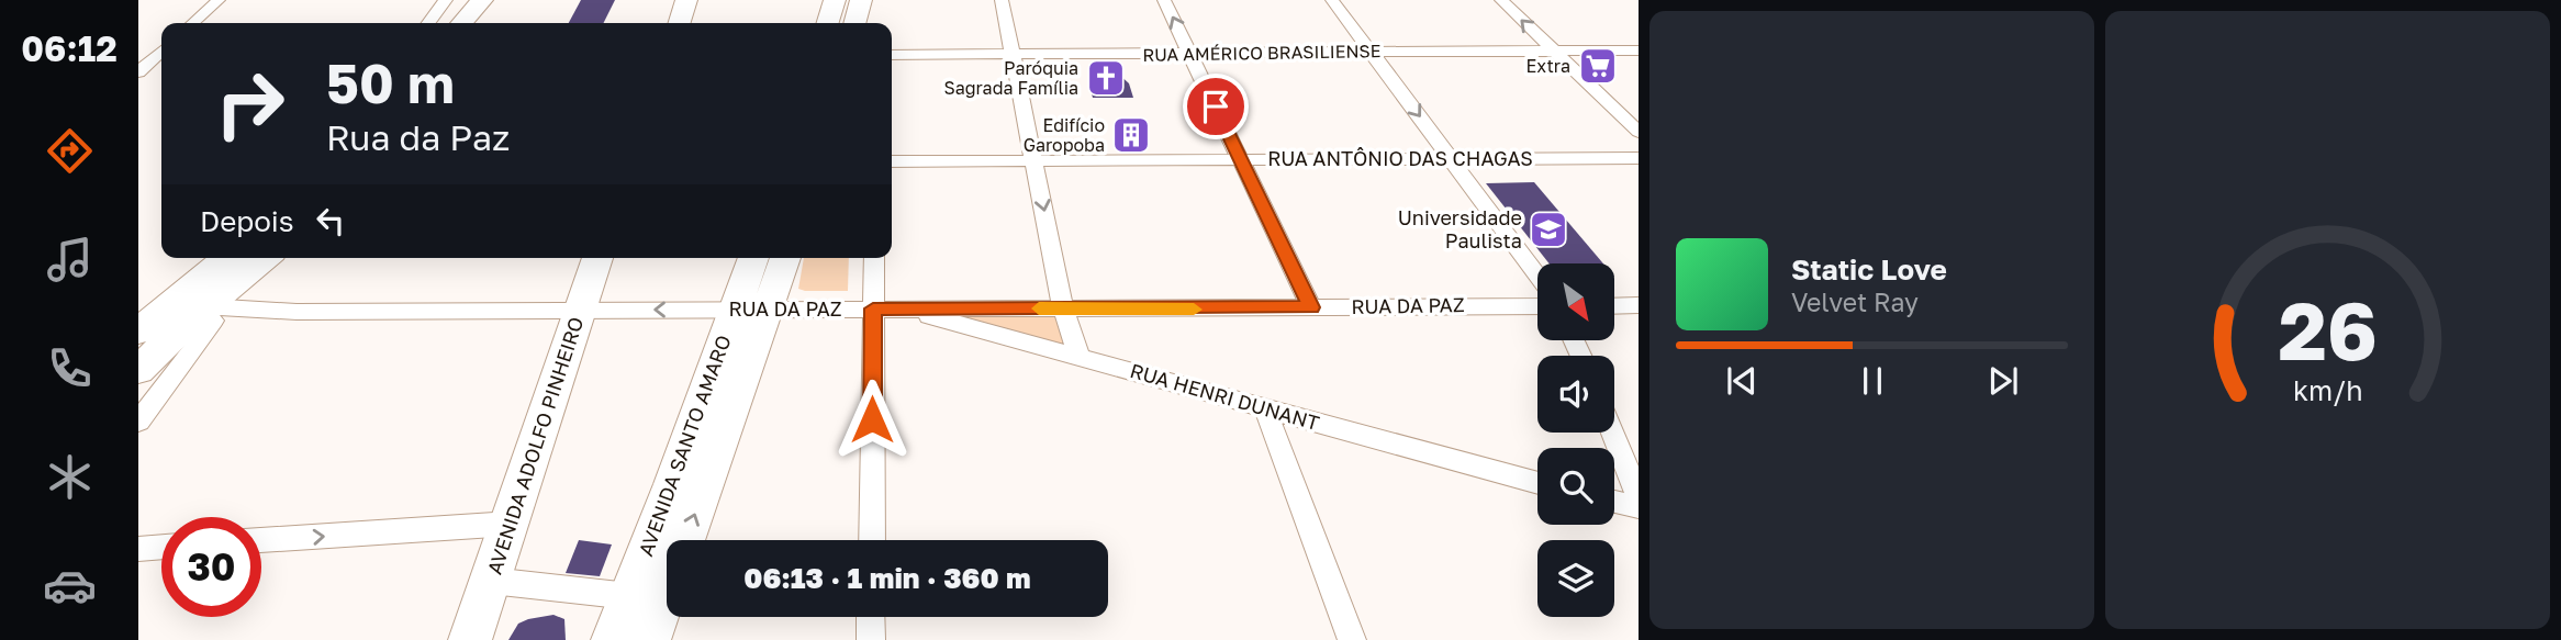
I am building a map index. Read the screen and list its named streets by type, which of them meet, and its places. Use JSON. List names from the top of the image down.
{
  "streets": {
    "main road": ["AVENIDA ADOLFO PINHEIRO", "AVENIDA SANTO AMARO"],
    "street": [
      "RUA AMÉRICO BRASILIENSE",
      "RUA ANTÔNIO DAS CHAGAS",
      "RUA DA PAZ",
      "RUA HENRI DUNANT"
    ]
  },
  "crossings": [
    ["RUA DA PAZ", "RUA HENRI DUNANT"],
    ["RUA DA PAZ", "AVENIDA ADOLFO PINHEIRO"],
    ["RUA DA PAZ", "AVENIDA SANTO AMARO"]
  ],
  "places": {
    "supermarket": ["Extra"],
    "church": ["Paróquia Sagrada Família"],
    "building": ["Edifício Garopoba"],
    "school or university": ["Universidade Paulista"]
  },
  "north": "bottom right",
  "page": {
    "tabs": "06:12",
    "turn": ["50 m", "Rua da Paz"],
    "then": "Depois",
    "song": ["Static Love", "Velvet Ray"],
    "limit": "30",
    "trip": "06:13 · 1 min · 360 m",
    "gauge": ["26", "km/h"]
  }
}
